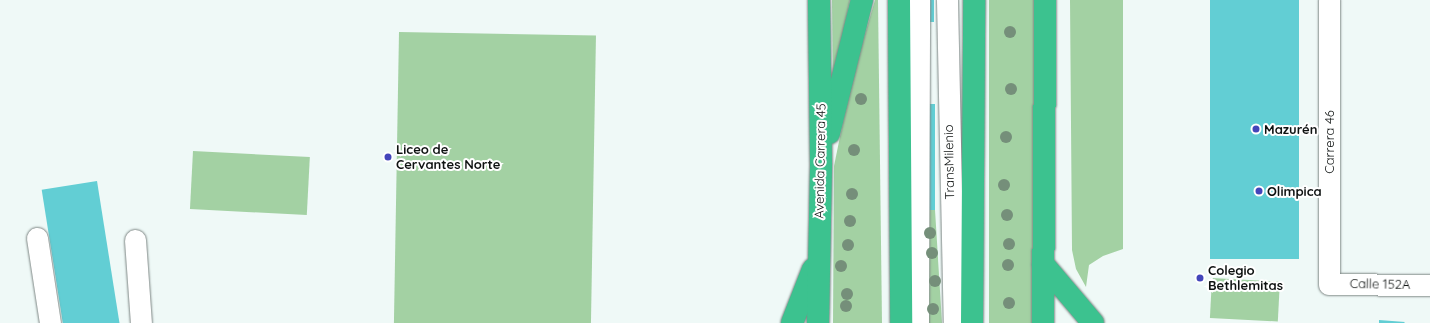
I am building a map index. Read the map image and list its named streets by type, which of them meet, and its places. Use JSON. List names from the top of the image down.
{
  "streets": {
    "highway": ["Avenida Carrera 45"],
    "street": ["Carrera 46", "TransMilenio", "Calle 152A"]
  },
  "crossings": [
    ["Carrera 46", "Calle 152A"]
  ],
  "places": [
    "Mazurén",
    "Liceo de Cervantes Norte",
    "Olimpica",
    "Colegio Bethlemitas"
  ]
}
